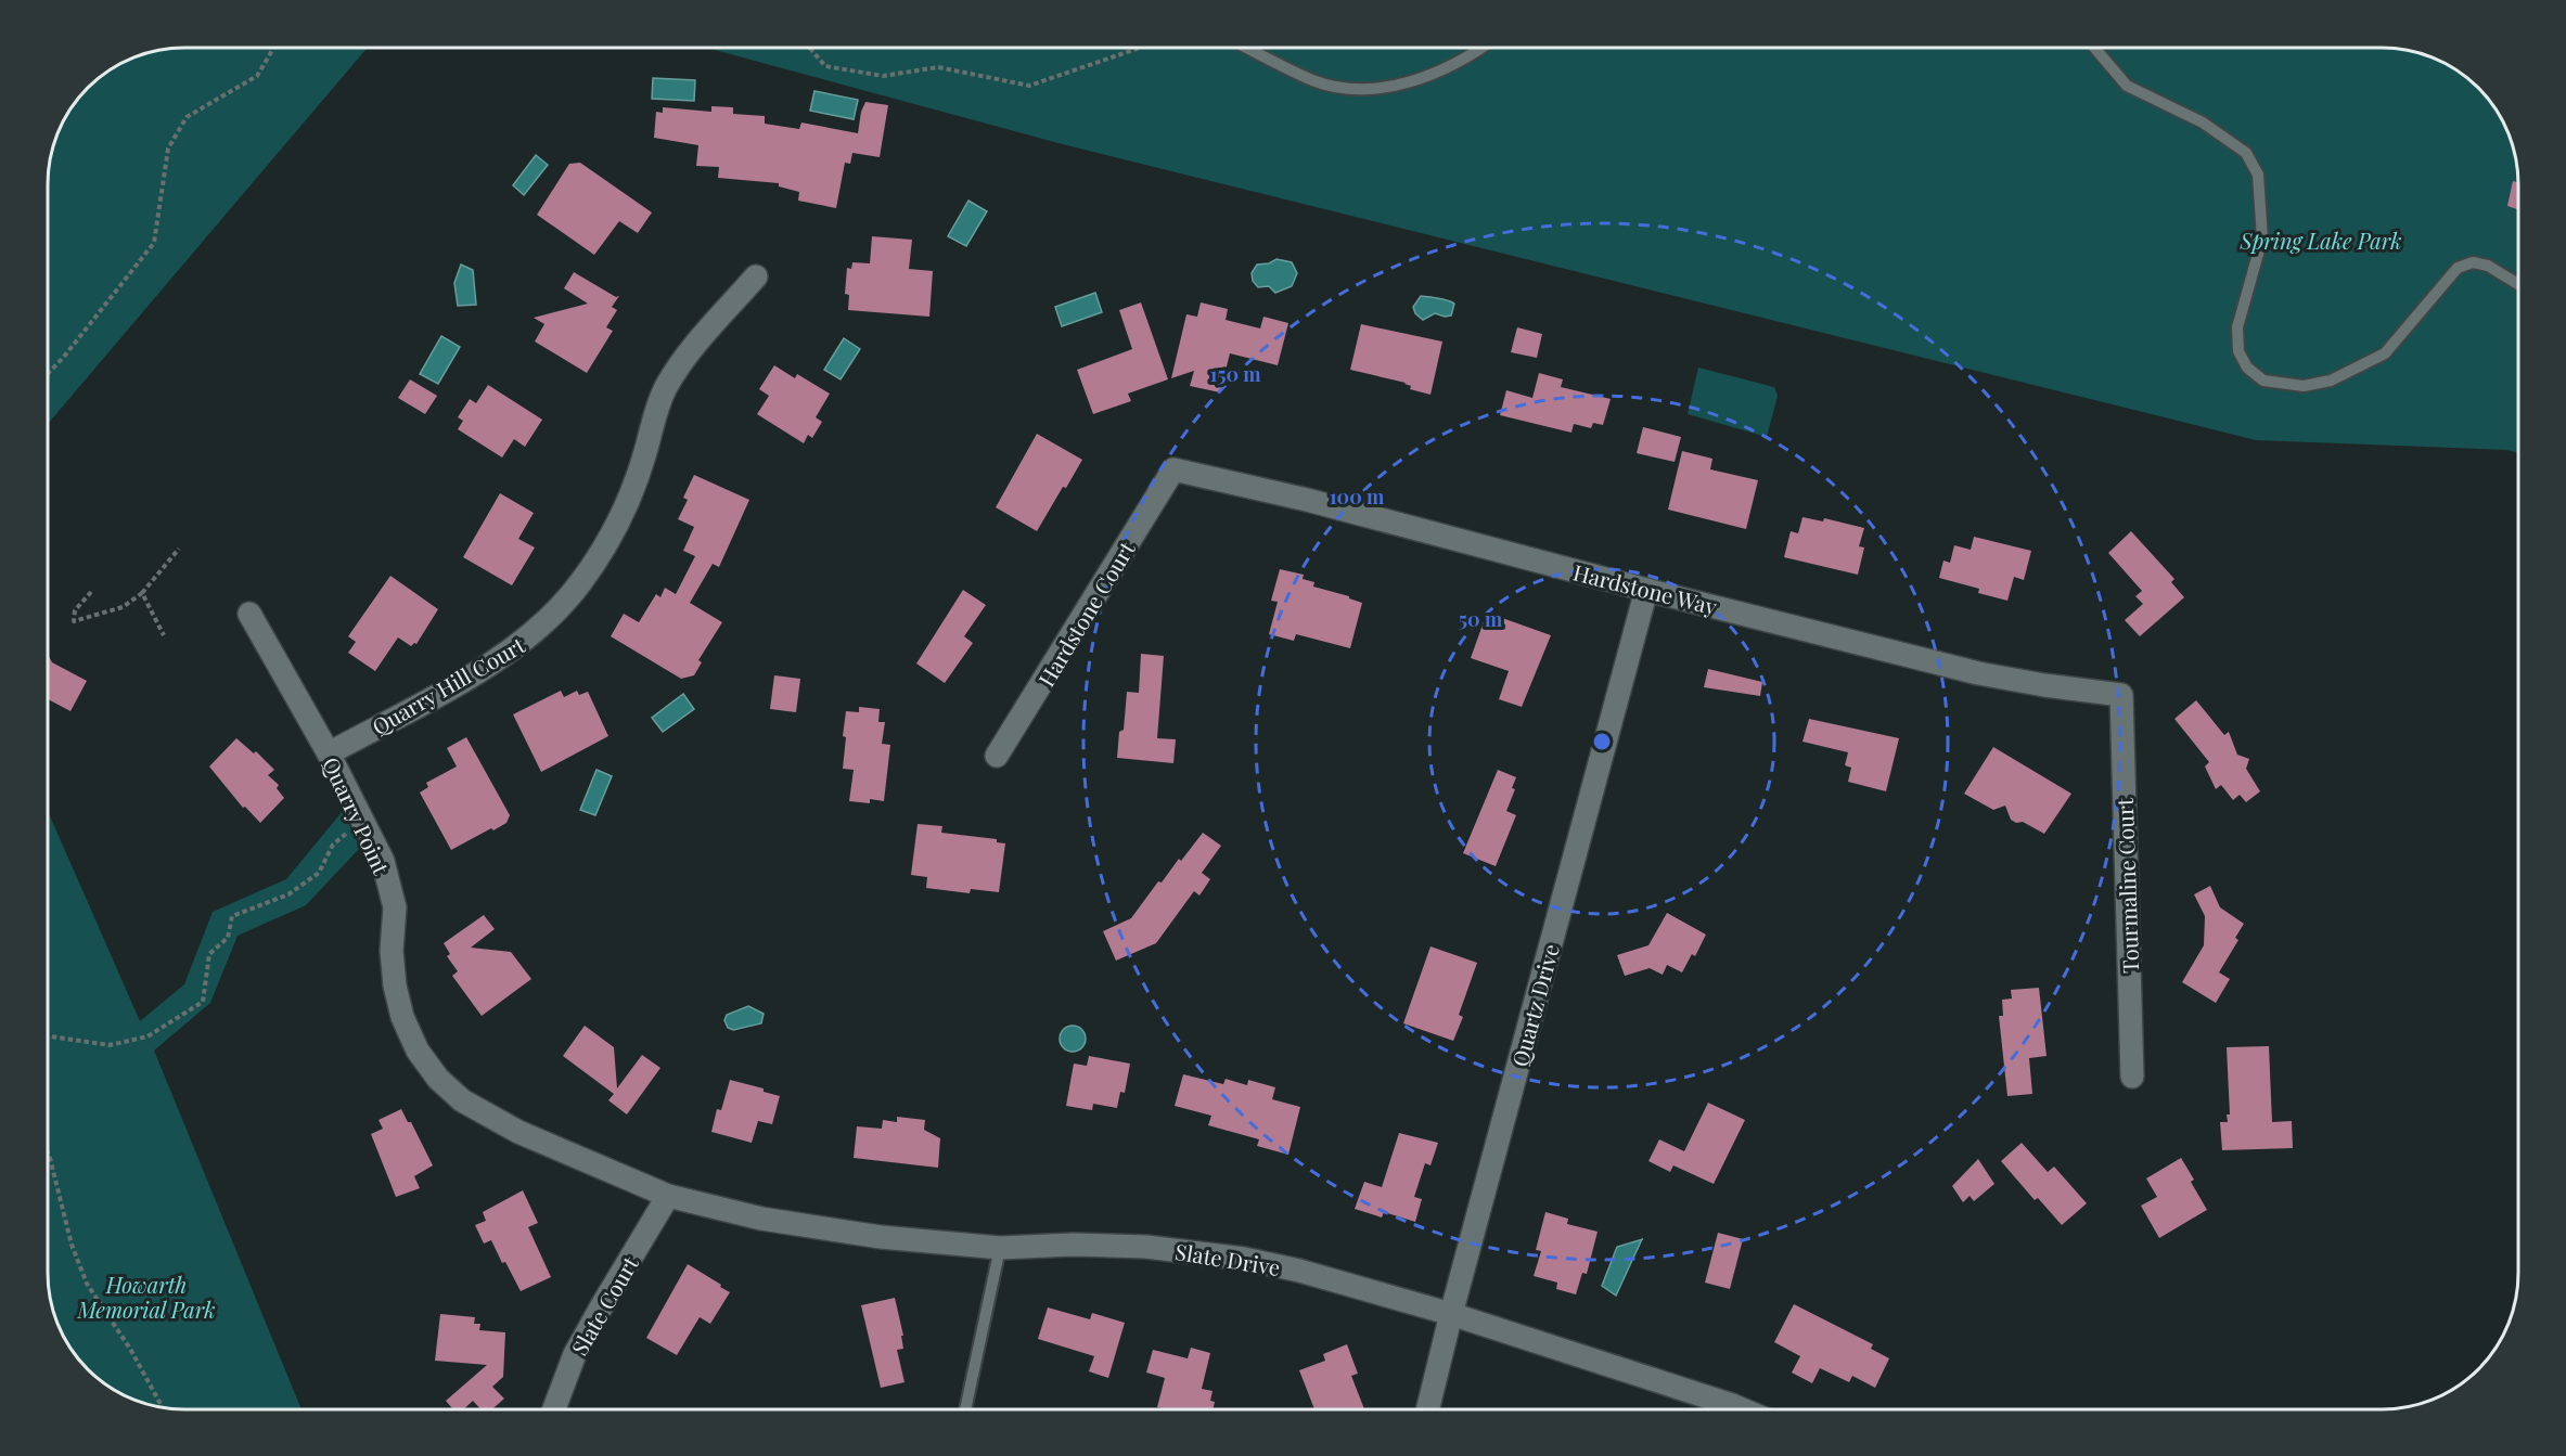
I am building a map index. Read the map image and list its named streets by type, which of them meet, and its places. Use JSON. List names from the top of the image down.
{
  "streets": {
    "street": [
      "Hardstone Way",
      "Hardstone Court",
      "Quarry Hill Court",
      "Quarry Point",
      "Tourmaline Court",
      "Quartz Drive",
      "Slate Drive",
      "Slate Court"
    ]
  },
  "crossings": [
    ["Hardstone Way", "Hardstone Court"],
    ["Hardstone Way", "Tourmaline Court"],
    ["Hardstone Way", "Quartz Drive"],
    ["Quarry Hill Court", "Quarry Point"],
    ["Quarry Point", "Slate Drive"],
    ["Quarry Point", "Slate Court"],
    ["Quartz Drive", "Slate Drive"],
    ["Slate Drive", "Slate Court"]
  ],
  "parks": ["Spring Lake Park", "Howarth Memorial Park"],
  "rings": ["150 m", "100 m", "50 m"]
}
